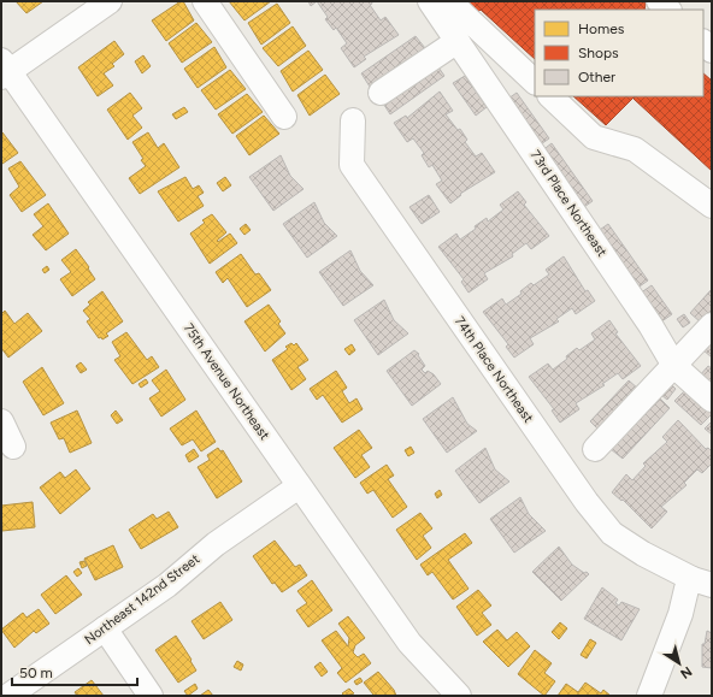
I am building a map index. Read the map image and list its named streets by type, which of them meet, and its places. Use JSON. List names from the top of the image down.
{
  "streets": {
    "street": [
      "73rd Place Northeast",
      "74th Place Northeast",
      "75th Avenue Northeast",
      "Northeast 142nd Street"
    ]
  },
  "crossings": [
    ["75th Avenue Northeast", "Northeast 142nd Street"]
  ],
  "legend": ["Homes", "Shops", "Other"],
  "scale_bar": "50 m",
  "north": "bottom right"
}
